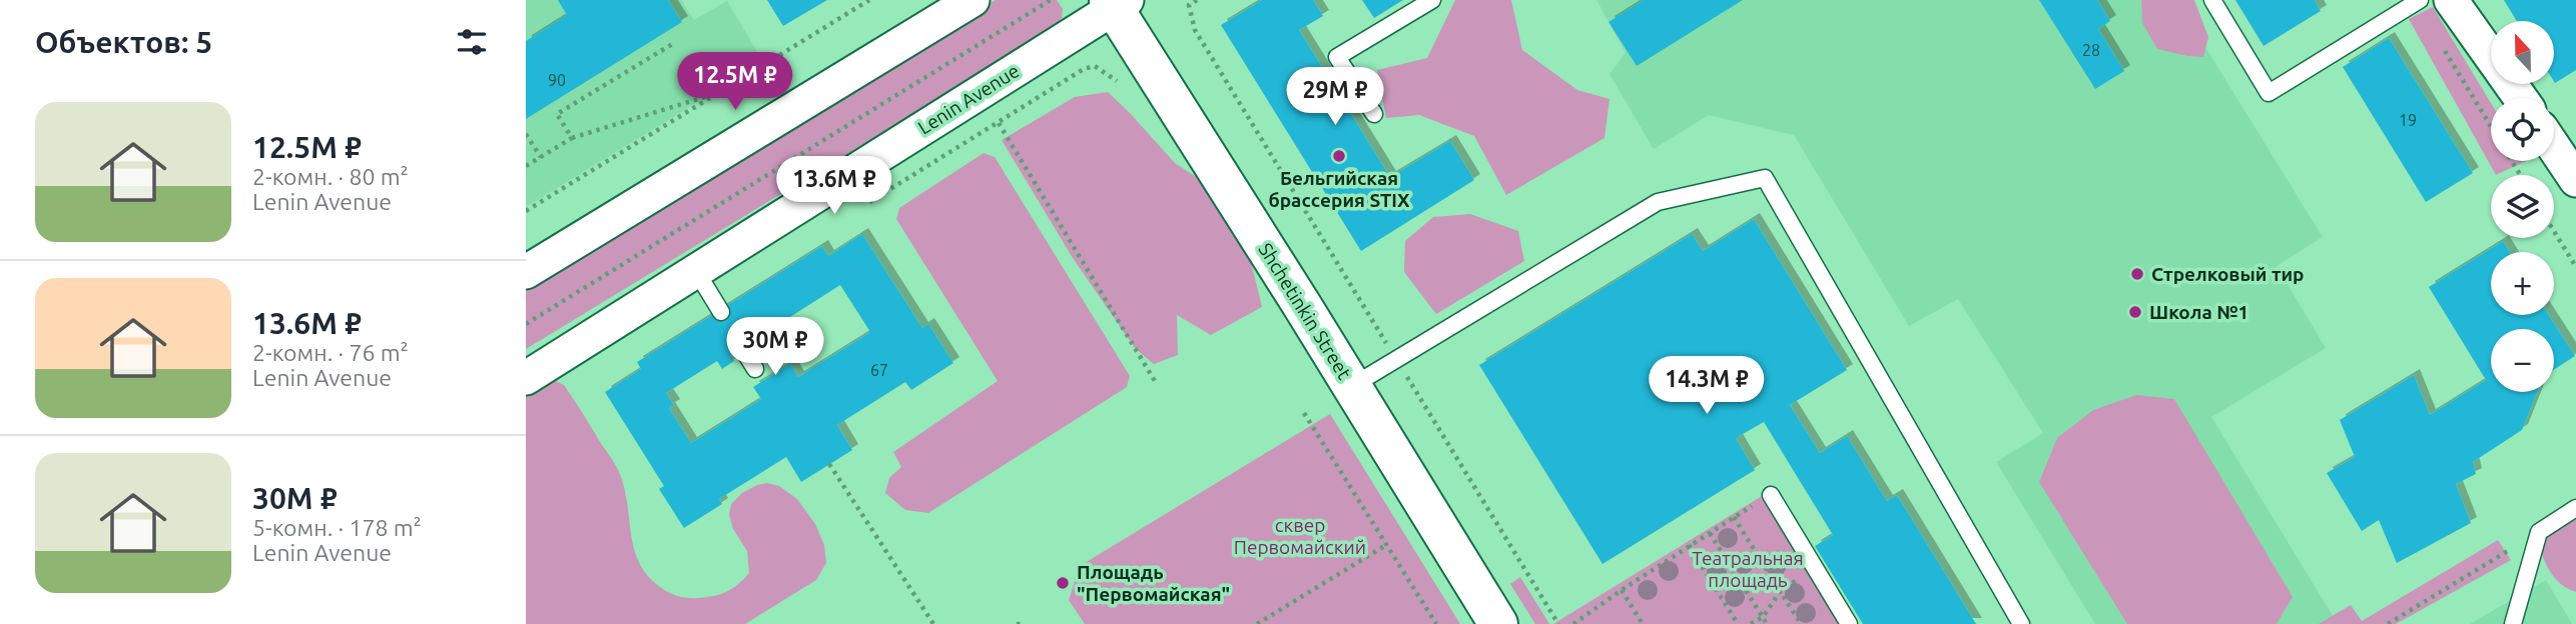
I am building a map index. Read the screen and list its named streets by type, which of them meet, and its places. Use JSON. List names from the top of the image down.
{
  "streets": {
    "main road": ["Shchetinkin Street"],
    "street": ["Lenin Avenue"]
  },
  "crossings": [
    ["Lenin Avenue", "Shchetinkin Street"]
  ],
  "parks": ["сквер Первомайский", "Театральная площадь"],
  "places": [
    "Бельгийская брассерия STIX",
    "Стрелковый тир",
    "Школа №1",
    "Площадь \"Первомайская\""
  ],
  "house_numbers": [
    "28",
    "90",
    "19",
    "67"
  ],
  "north": "top",
  "page": {
    "heading": "Объектов: 5",
    "map_buttons": ["+", "−"],
    "price": [
      "12.5M ₽",
      "29M ₽",
      "13.6M ₽",
      "30M ₽",
      "14.3M ₽"
    ],
    "list": [
      {
        "name": "12.5M ₽",
        "note": "2-комн. · 80 m² · Lenin Avenue"
      },
      {
        "name": "13.6M ₽",
        "note": "2-комн. · 76 m² · Lenin Avenue"
      },
      {
        "name": "30M ₽",
        "note": "5-комн. · 178 m² · Lenin Avenue"
      }
    ]
  }
}
